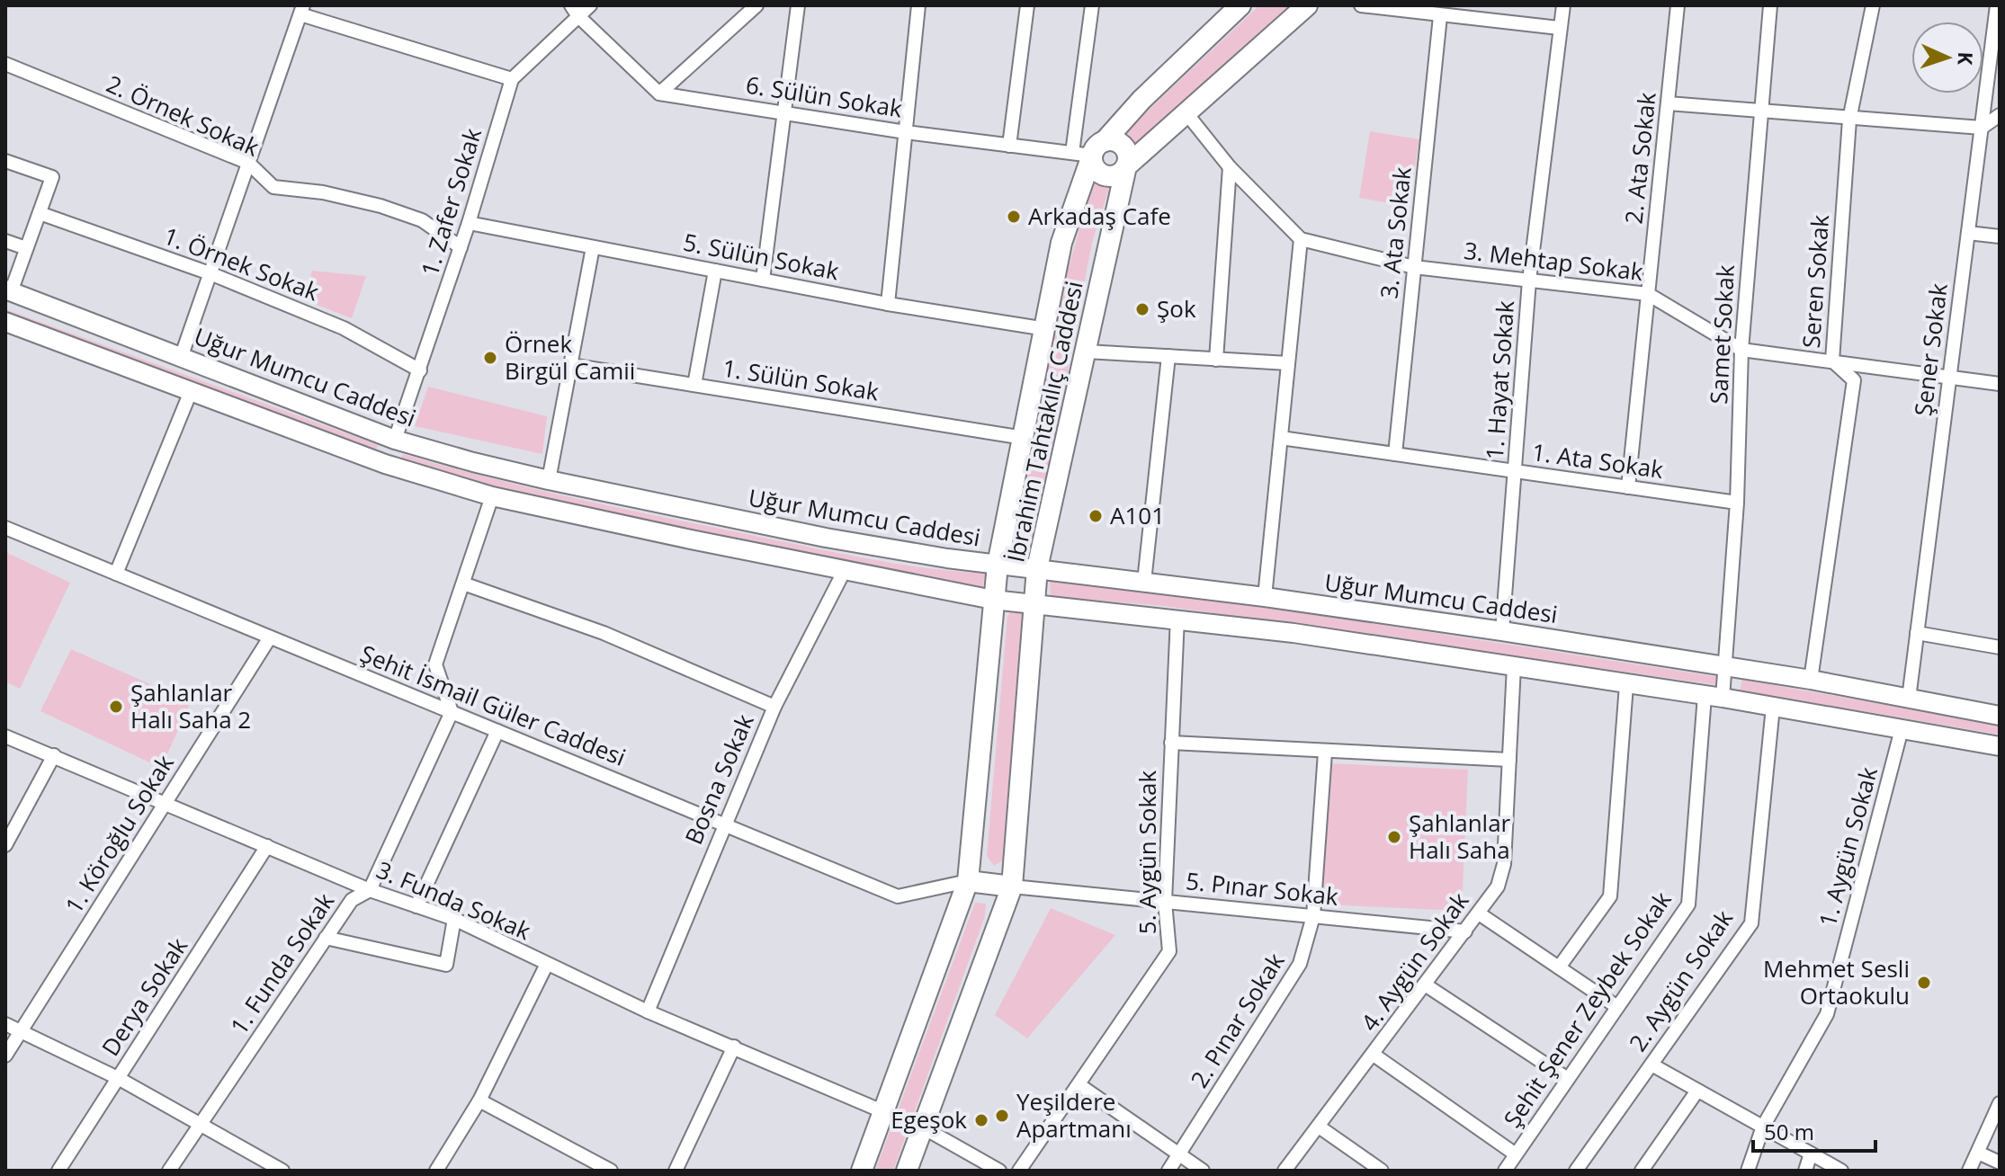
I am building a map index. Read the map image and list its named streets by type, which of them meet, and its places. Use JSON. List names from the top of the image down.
{
  "streets": {
    "main road": ["İbrahim Tahtakılıç Caddesi"],
    "street": [
      "6. Sülün Sokak",
      "2. Örnek Sokak",
      "2. Ata Sokak",
      "1. Zafer Sokak",
      "3. Ata Sokak",
      "5. Sülün Sokak",
      "3. Mehtap Sokak",
      "1. Örnek Sokak",
      "Seren Sokak",
      "Samet Sokak",
      "Şener Sokak",
      "Uğur Mumcu Caddesi",
      "1. Sülün Sokak",
      "1. Hayat Sokak",
      "1. Ata Sokak",
      "Şehit İsmail Güler Caddesi",
      "Bosna Sokak",
      "1. Köroğlu Sokak",
      "1. Aygün Sokak",
      "5. Aygün Sokak",
      "5. Pınar Sokak",
      "3. Funda Sokak",
      "4. Aygün Sokak",
      "1. Funda Sokak",
      "2. Aygün Sokak",
      "Derya Sokak",
      "Şehit Şener Zeybek Sokak",
      "2. Pınar Sokak"
    ]
  },
  "crossings": [
    ["6. Sülün Sokak", "İbrahim Tahtakılıç Caddesi"],
    ["2. Örnek Sokak", "1. Zafer Sokak"],
    ["2. Ata Sokak", "3. Mehtap Sokak"],
    ["2. Ata Sokak", "1. Ata Sokak"],
    ["1. Zafer Sokak", "5. Sülün Sokak"],
    ["1. Zafer Sokak", "1. Örnek Sokak"],
    ["1. Zafer Sokak", "Uğur Mumcu Caddesi"],
    ["3. Ata Sokak", "3. Mehtap Sokak"],
    ["3. Ata Sokak", "1. Ata Sokak"],
    ["5. Sülün Sokak", "İbrahim Tahtakılıç Caddesi"],
    ["3. Mehtap Sokak", "Seren Sokak"],
    ["3. Mehtap Sokak", "Samet Sokak"],
    ["3. Mehtap Sokak", "Şener Sokak"],
    ["3. Mehtap Sokak", "1. Hayat Sokak"],
    ["Seren Sokak", "Uğur Mumcu Caddesi"],
    ["Samet Sokak", "Uğur Mumcu Caddesi"],
    ["Samet Sokak", "1. Ata Sokak"],
    ["Samet Sokak", "Şehit Şener Zeybek Sokak"],
    ["Şener Sokak", "Uğur Mumcu Caddesi"],
    ["Uğur Mumcu Caddesi", "1. Hayat Sokak"],
    ["Uğur Mumcu Caddesi", "İbrahim Tahtakılıç Caddesi"],
    ["Uğur Mumcu Caddesi", "Şehit Şener Zeybek Sokak"],
    ["1. Sülün Sokak", "İbrahim Tahtakılıç Caddesi"],
    ["1. Hayat Sokak", "1. Ata Sokak"],
    ["İbrahim Tahtakılıç Caddesi", "Şehit İsmail Güler Caddesi"],
    ["İbrahim Tahtakılıç Caddesi", "5. Pınar Sokak"],
    ["İbrahim Tahtakılıç Caddesi", "3. Funda Sokak"],
    ["Şehit İsmail Güler Caddesi", "Bosna Sokak"],
    ["Şehit İsmail Güler Caddesi", "1. Köroğlu Sokak"],
    ["Şehit İsmail Güler Caddesi", "1. Funda Sokak"],
    ["Bosna Sokak", "3. Funda Sokak"],
    ["1. Köroğlu Sokak", "3. Funda Sokak"],
    ["5. Aygün Sokak", "5. Pınar Sokak"],
    ["5. Pınar Sokak", "4. Aygün Sokak"],
    ["5. Pınar Sokak", "2. Pınar Sokak"],
    ["3. Funda Sokak", "1. Funda Sokak"],
    ["3. Funda Sokak", "Derya Sokak"]
  ],
  "places": [
    "Arkadaş Cafe",
    "Şok",
    "Örnek Birgül Camii",
    "A101",
    "Şahlanlar Halı Saha 2",
    "Şahlanlar Halı Saha",
    "Mehmet Sesli Ortaokulu",
    "Yeşildere Apartmanı",
    "Egeşok"
  ],
  "scale_bar": "50 m",
  "north": "right"
}
